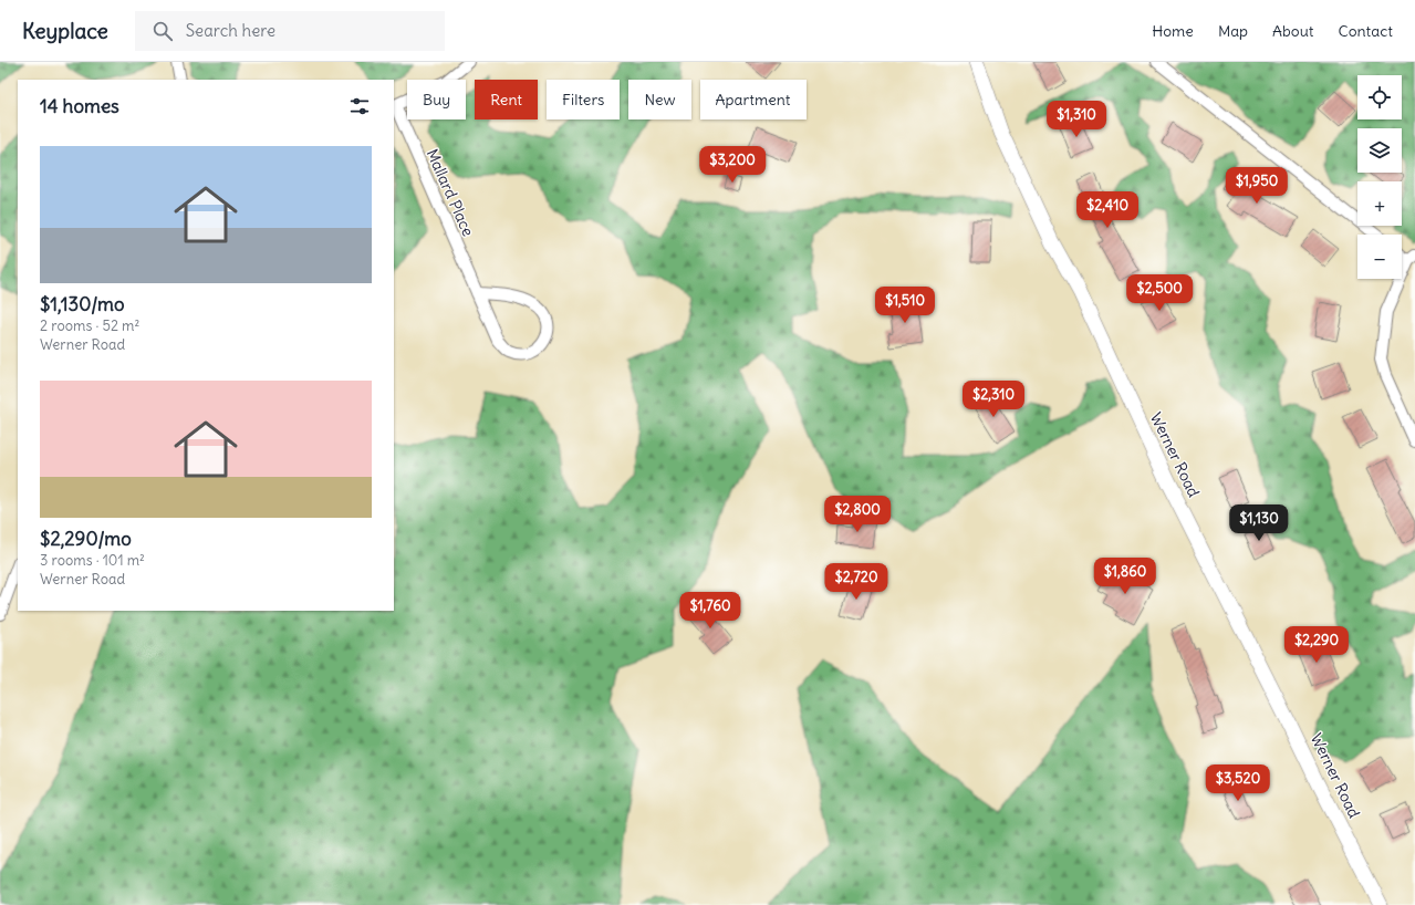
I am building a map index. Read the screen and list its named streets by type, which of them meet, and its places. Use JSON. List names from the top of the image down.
{
  "streets": {
    "street": ["Mallard Place", "Werner Road"]
  },
  "page": {
    "header": "Keyplace",
    "search": "Search here",
    "nav": [
      "Home",
      "Map",
      "About",
      "Contact"
    ],
    "map_buttons": ["+", "−"],
    "chip": [
      "Buy",
      "Rent",
      "Filters",
      "New",
      "Apartment"
    ],
    "heading": "14 homes",
    "price": [
      "$1,310",
      "$3,200",
      "$1,950",
      "$2,410",
      "$2,500",
      "$1,510",
      "$2,310",
      "$2,800",
      "$1,130",
      "$1,860",
      "$2,720",
      "$1,760",
      "$2,290",
      "$3,520"
    ],
    "list": [
      {
        "name": "$1,130/mo",
        "note": "2 rooms · 52 m² · Werner Road"
      },
      {
        "name": "$2,290/mo",
        "note": "3 rooms · 101 m² · Werner Road"
      }
    ]
  }
}
